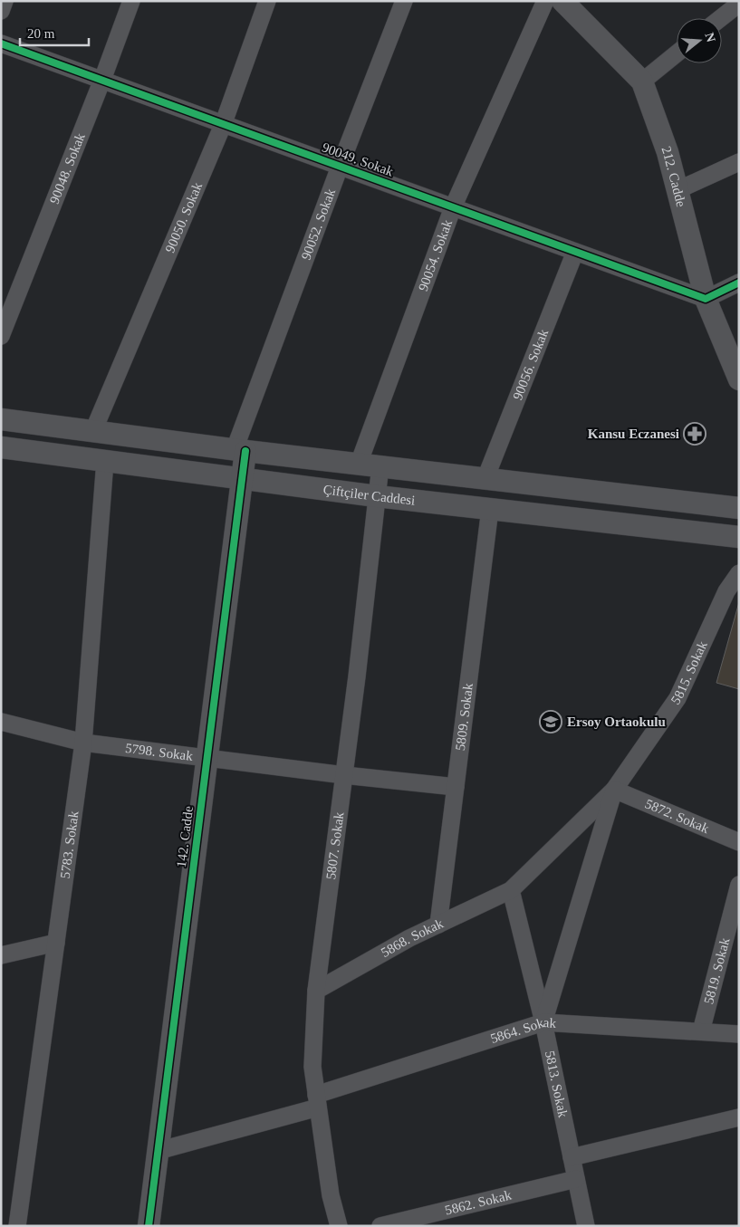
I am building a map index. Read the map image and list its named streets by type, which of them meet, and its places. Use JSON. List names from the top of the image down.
{
  "streets": {
    "street": [
      "90049. Sokak",
      "90048. Sokak",
      "212. Cadde",
      "90050. Sokak",
      "90052. Sokak",
      "90054. Sokak",
      "90056. Sokak",
      "Çiftçiler Caddesi",
      "5815. Sokak",
      "5809. Sokak",
      "5798. Sokak",
      "5872. Sokak",
      "142. Cadde",
      "5783. Sokak",
      "5807. Sokak",
      "5868. Sokak",
      "5819. Sokak",
      "5864. Sokak",
      "5813. Sokak",
      "5862. Sokak"
    ]
  },
  "crossings": [
    ["90049. Sokak", "90048. Sokak"],
    ["90049. Sokak", "212. Cadde"],
    ["90049. Sokak", "90050. Sokak"],
    ["90049. Sokak", "90052. Sokak"],
    ["90049. Sokak", "90054. Sokak"],
    ["90049. Sokak", "90056. Sokak"],
    ["90052. Sokak", "142. Cadde"],
    ["Çiftçiler Caddesi", "5809. Sokak"],
    ["Çiftçiler Caddesi", "142. Cadde"],
    ["Çiftçiler Caddesi", "5783. Sokak"],
    ["Çiftçiler Caddesi", "5807. Sokak"],
    ["5815. Sokak", "5872. Sokak"],
    ["5815. Sokak", "5868. Sokak"],
    ["5815. Sokak", "5864. Sokak"],
    ["5815. Sokak", "5813. Sokak"],
    ["5809. Sokak", "5798. Sokak"],
    ["5809. Sokak", "5868. Sokak"],
    ["5798. Sokak", "142. Cadde"],
    ["5798. Sokak", "5783. Sokak"],
    ["5798. Sokak", "5807. Sokak"],
    ["142. Cadde", "5864. Sokak"],
    ["5807. Sokak", "5868. Sokak"],
    ["5807. Sokak", "5864. Sokak"],
    ["5868. Sokak", "5813. Sokak"],
    ["5819. Sokak", "5864. Sokak"],
    ["5864. Sokak", "5813. Sokak"],
    ["5813. Sokak", "5862. Sokak"]
  ],
  "places": {
    "pharmacy": ["Kansu Eczanesi"],
    "school or university": ["Ersoy Ortaokulu"]
  },
  "scale_bar": "20 m",
  "north": "right"
}
